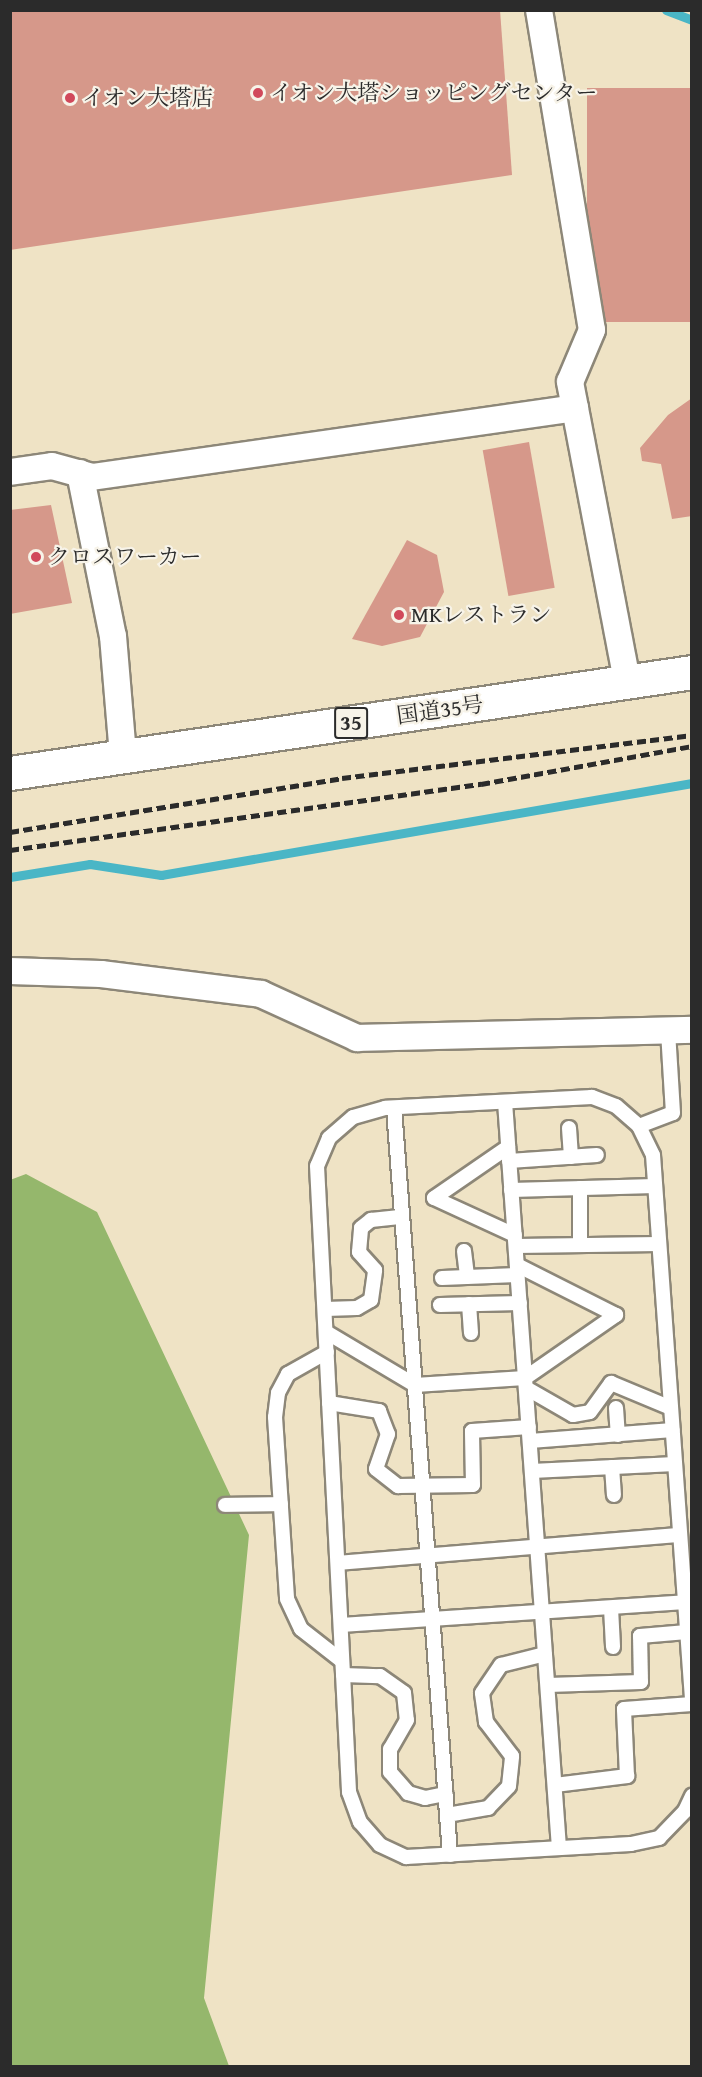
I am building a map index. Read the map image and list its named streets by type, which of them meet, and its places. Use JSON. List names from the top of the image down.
{
  "streets": {
    "highway": ["国道35号", "35"]
  },
  "places": [
    "イオン大塔ショッピングセンター",
    "イオン大塔店",
    "クロスワーカー",
    "MKレストラン"
  ]
}
